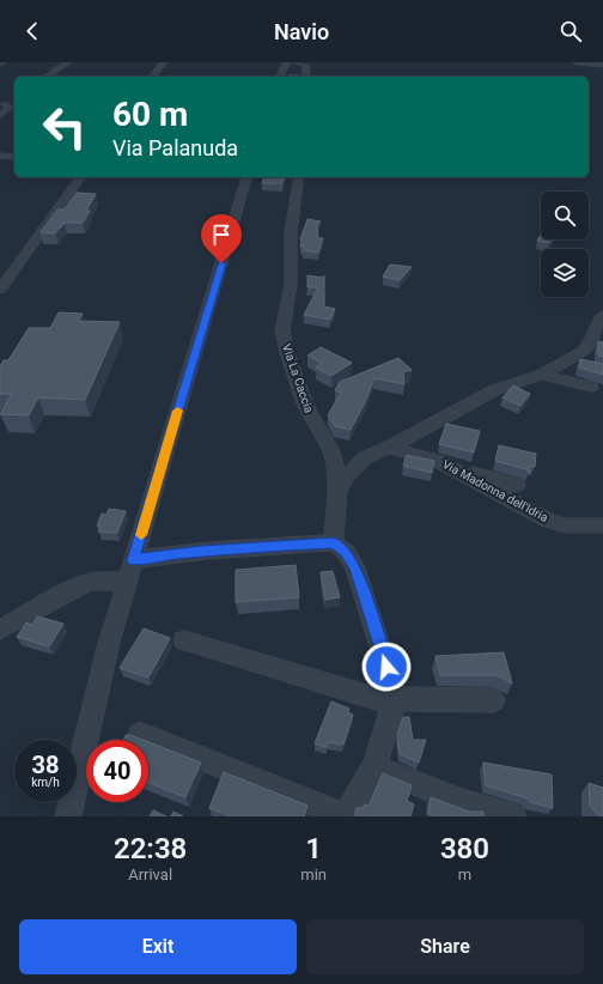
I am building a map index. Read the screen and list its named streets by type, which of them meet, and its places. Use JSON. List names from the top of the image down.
{
  "streets": {
    "street": ["Via La Caccia", "Via Madonna dell'Idria"]
  },
  "page": {
    "header": "Navio",
    "turn": ["60 m", "Via Palanuda"],
    "speed": "38 km/h",
    "limit": "40",
    "eta": [
      "22:38",
      "Arrival",
      "1",
      "min",
      "380",
      "m"
    ],
    "buttons": ["Exit", "Share"]
  }
}
